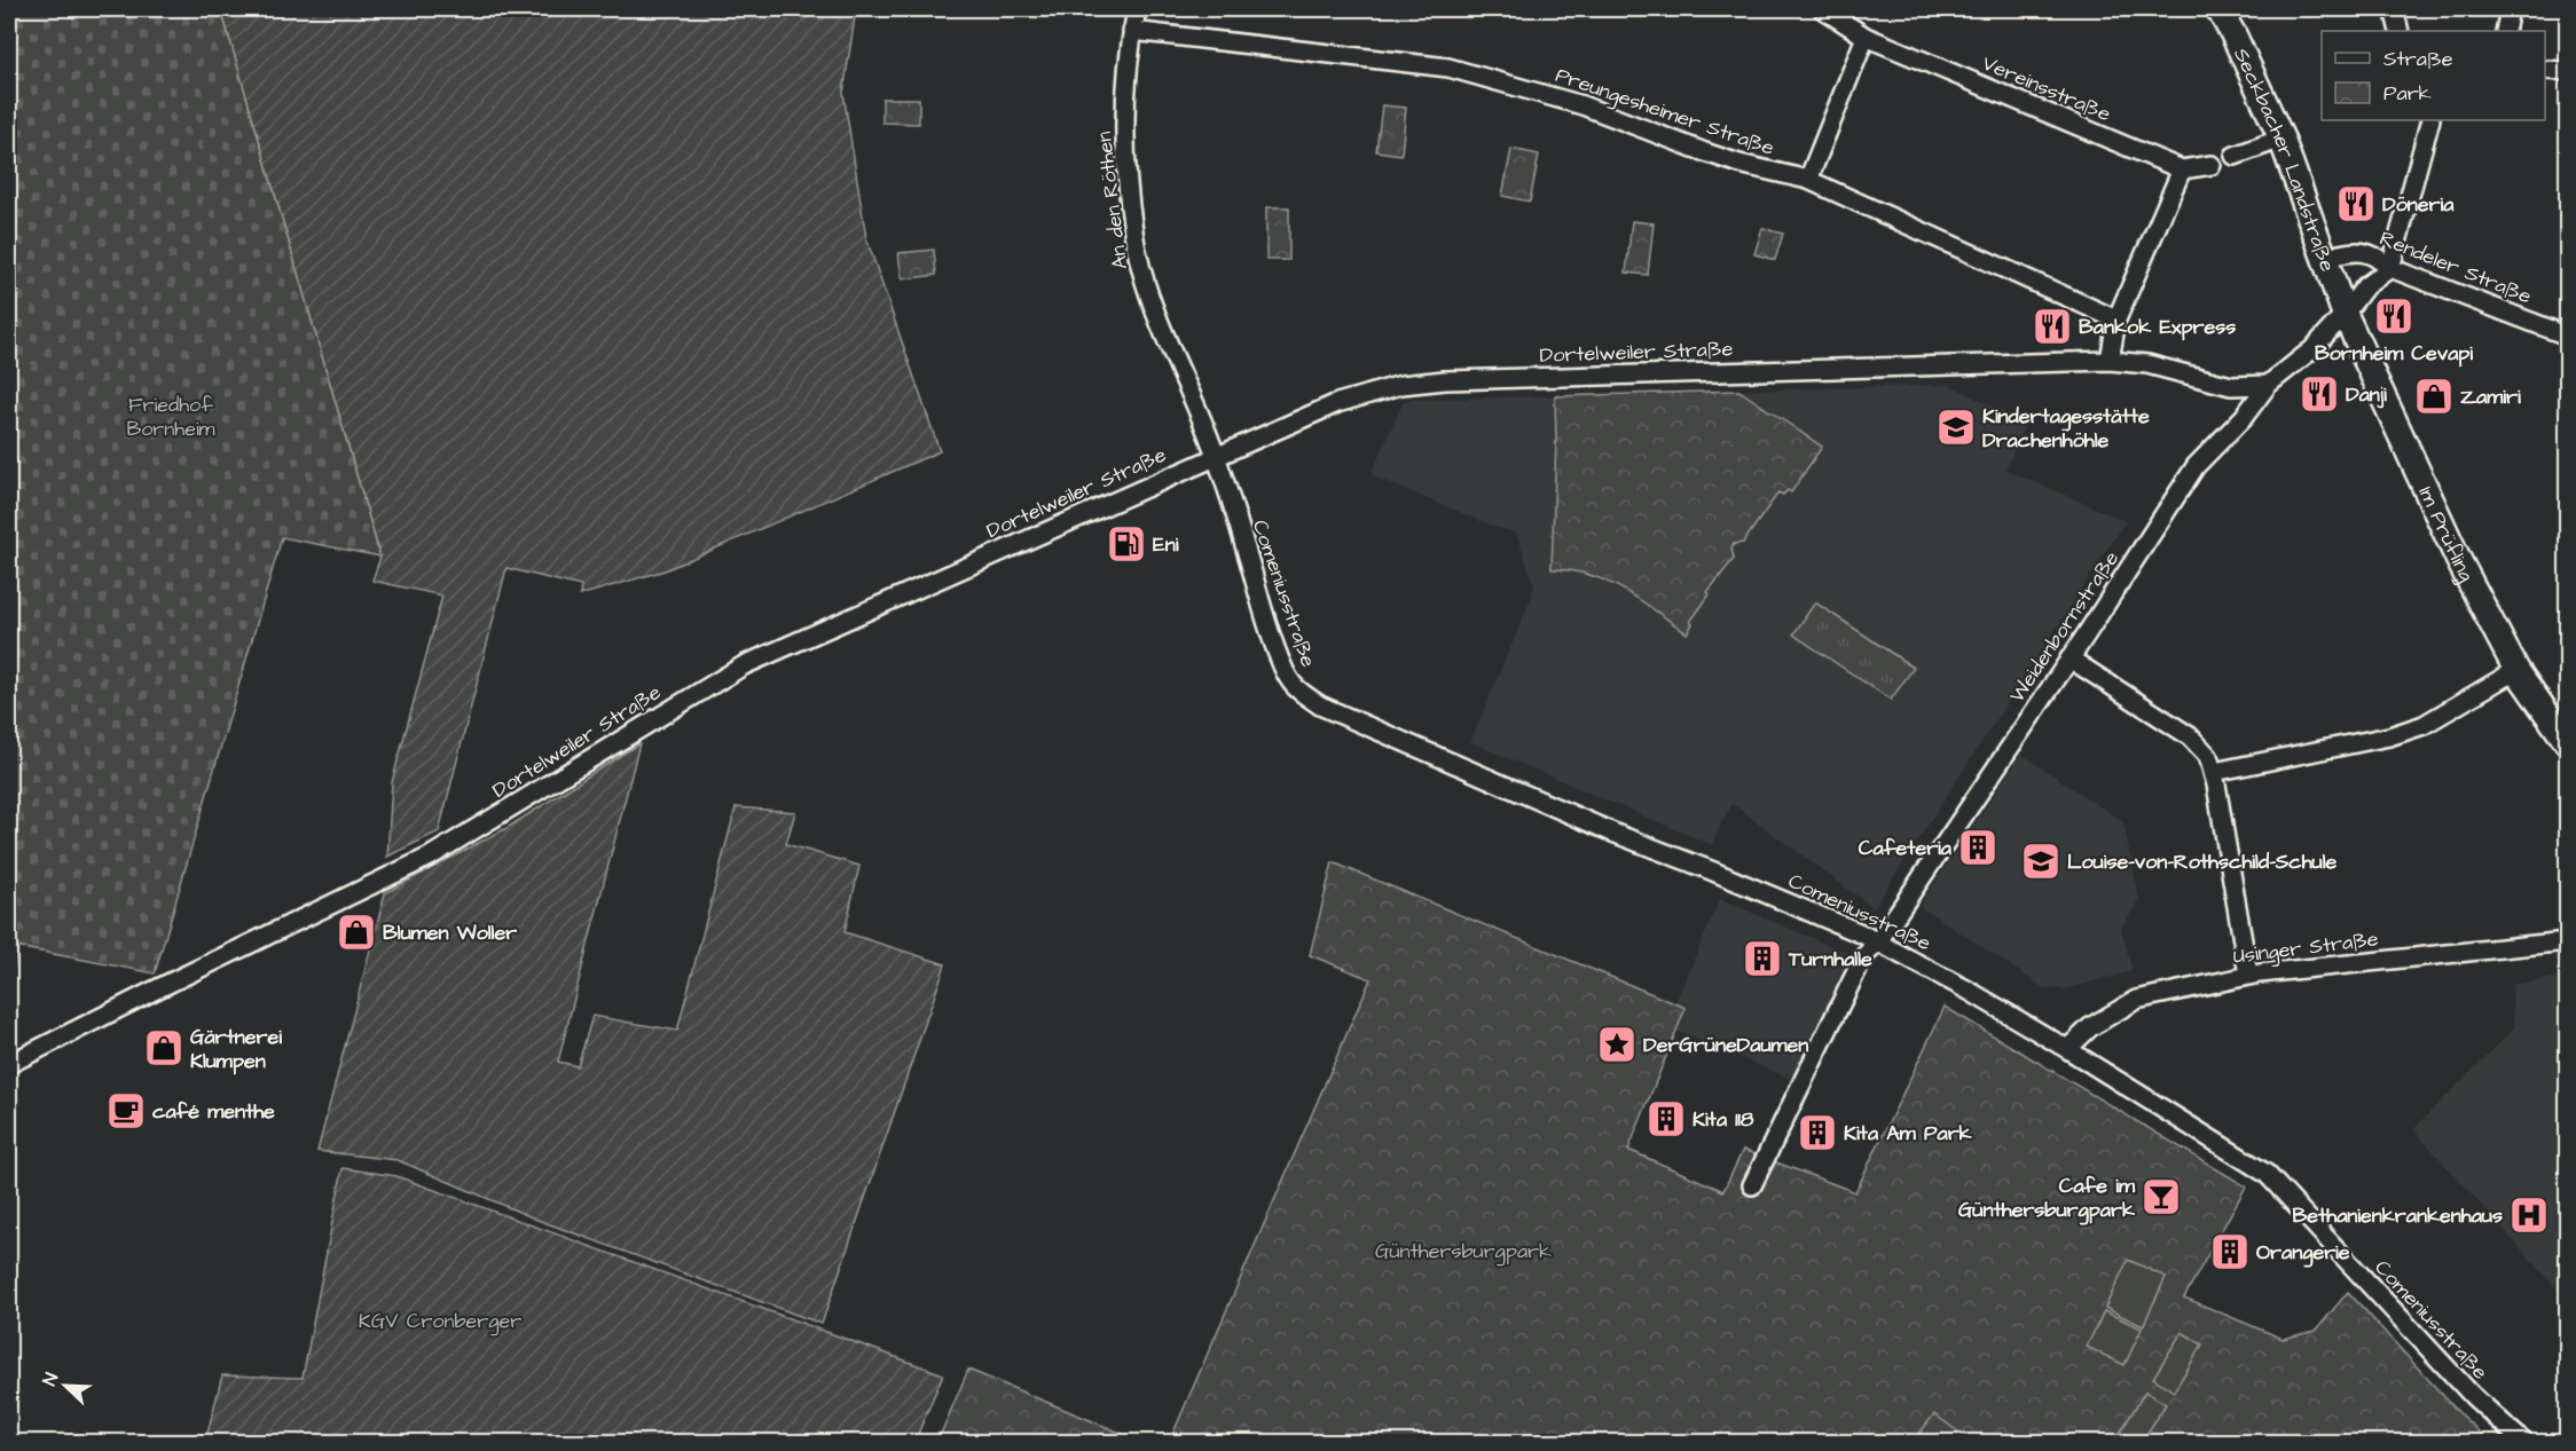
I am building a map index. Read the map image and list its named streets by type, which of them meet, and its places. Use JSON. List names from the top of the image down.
{
  "streets": {
    "main road": ["Seckbacher Landstraße", "Im Prüfling"],
    "street": [
      "Vereinsstraße",
      "Preungesheimer Straße",
      "An den Röthen",
      "Rendeler Straße",
      "Dortelweiler Straße",
      "Comeniusstraße",
      "Weidenbornstraße",
      "Usinger Straße"
    ]
  },
  "crossings": [
    ["Preungesheimer Straße", "An den Röthen"],
    ["Seckbacher Landstraße", "Rendeler Straße"],
    ["Seckbacher Landstraße", "Im Prüfling"],
    ["Seckbacher Landstraße", "Weidenbornstraße"],
    ["An den Röthen", "Dortelweiler Straße"],
    ["An den Röthen", "Comeniusstraße"],
    ["Rendeler Straße", "Weidenbornstraße"],
    ["Dortelweiler Straße", "Comeniusstraße"],
    ["Dortelweiler Straße", "Weidenbornstraße"],
    ["Im Prüfling", "Weidenbornstraße"],
    ["Comeniusstraße", "Weidenbornstraße"],
    ["Comeniusstraße", "Usinger Straße"]
  ],
  "parks": ["Friedhof Bornheim", "Günthersburgpark", "KGV Cronberger"],
  "places": {
    "restaurant": [
      "Döneria",
      "Bornheim Cevapi",
      "Bankok Express",
      "Danji"
    ],
    "shop": ["Zamiri", "Blumen Woller", "Gärtnerei Klumpen"],
    "school or university": ["Kindertagesstätte Drachenhöhle", "Louise-von-Rothschild-Schule"],
    "fuel station": ["Eni"],
    "building": [
      "Cafeteria",
      "Turnhalle",
      "Kita 118",
      "Kita Am Park",
      "Orangerie"
    ],
    "place": ["DerGrüneDaumen"],
    "cafe": ["café menthe"],
    "bar": ["Cafe im Günthersburgpark"],
    "hospital": ["Bethanienkrankenhaus"]
  },
  "legend": ["Straße", "Park"],
  "north": "top left"
}
